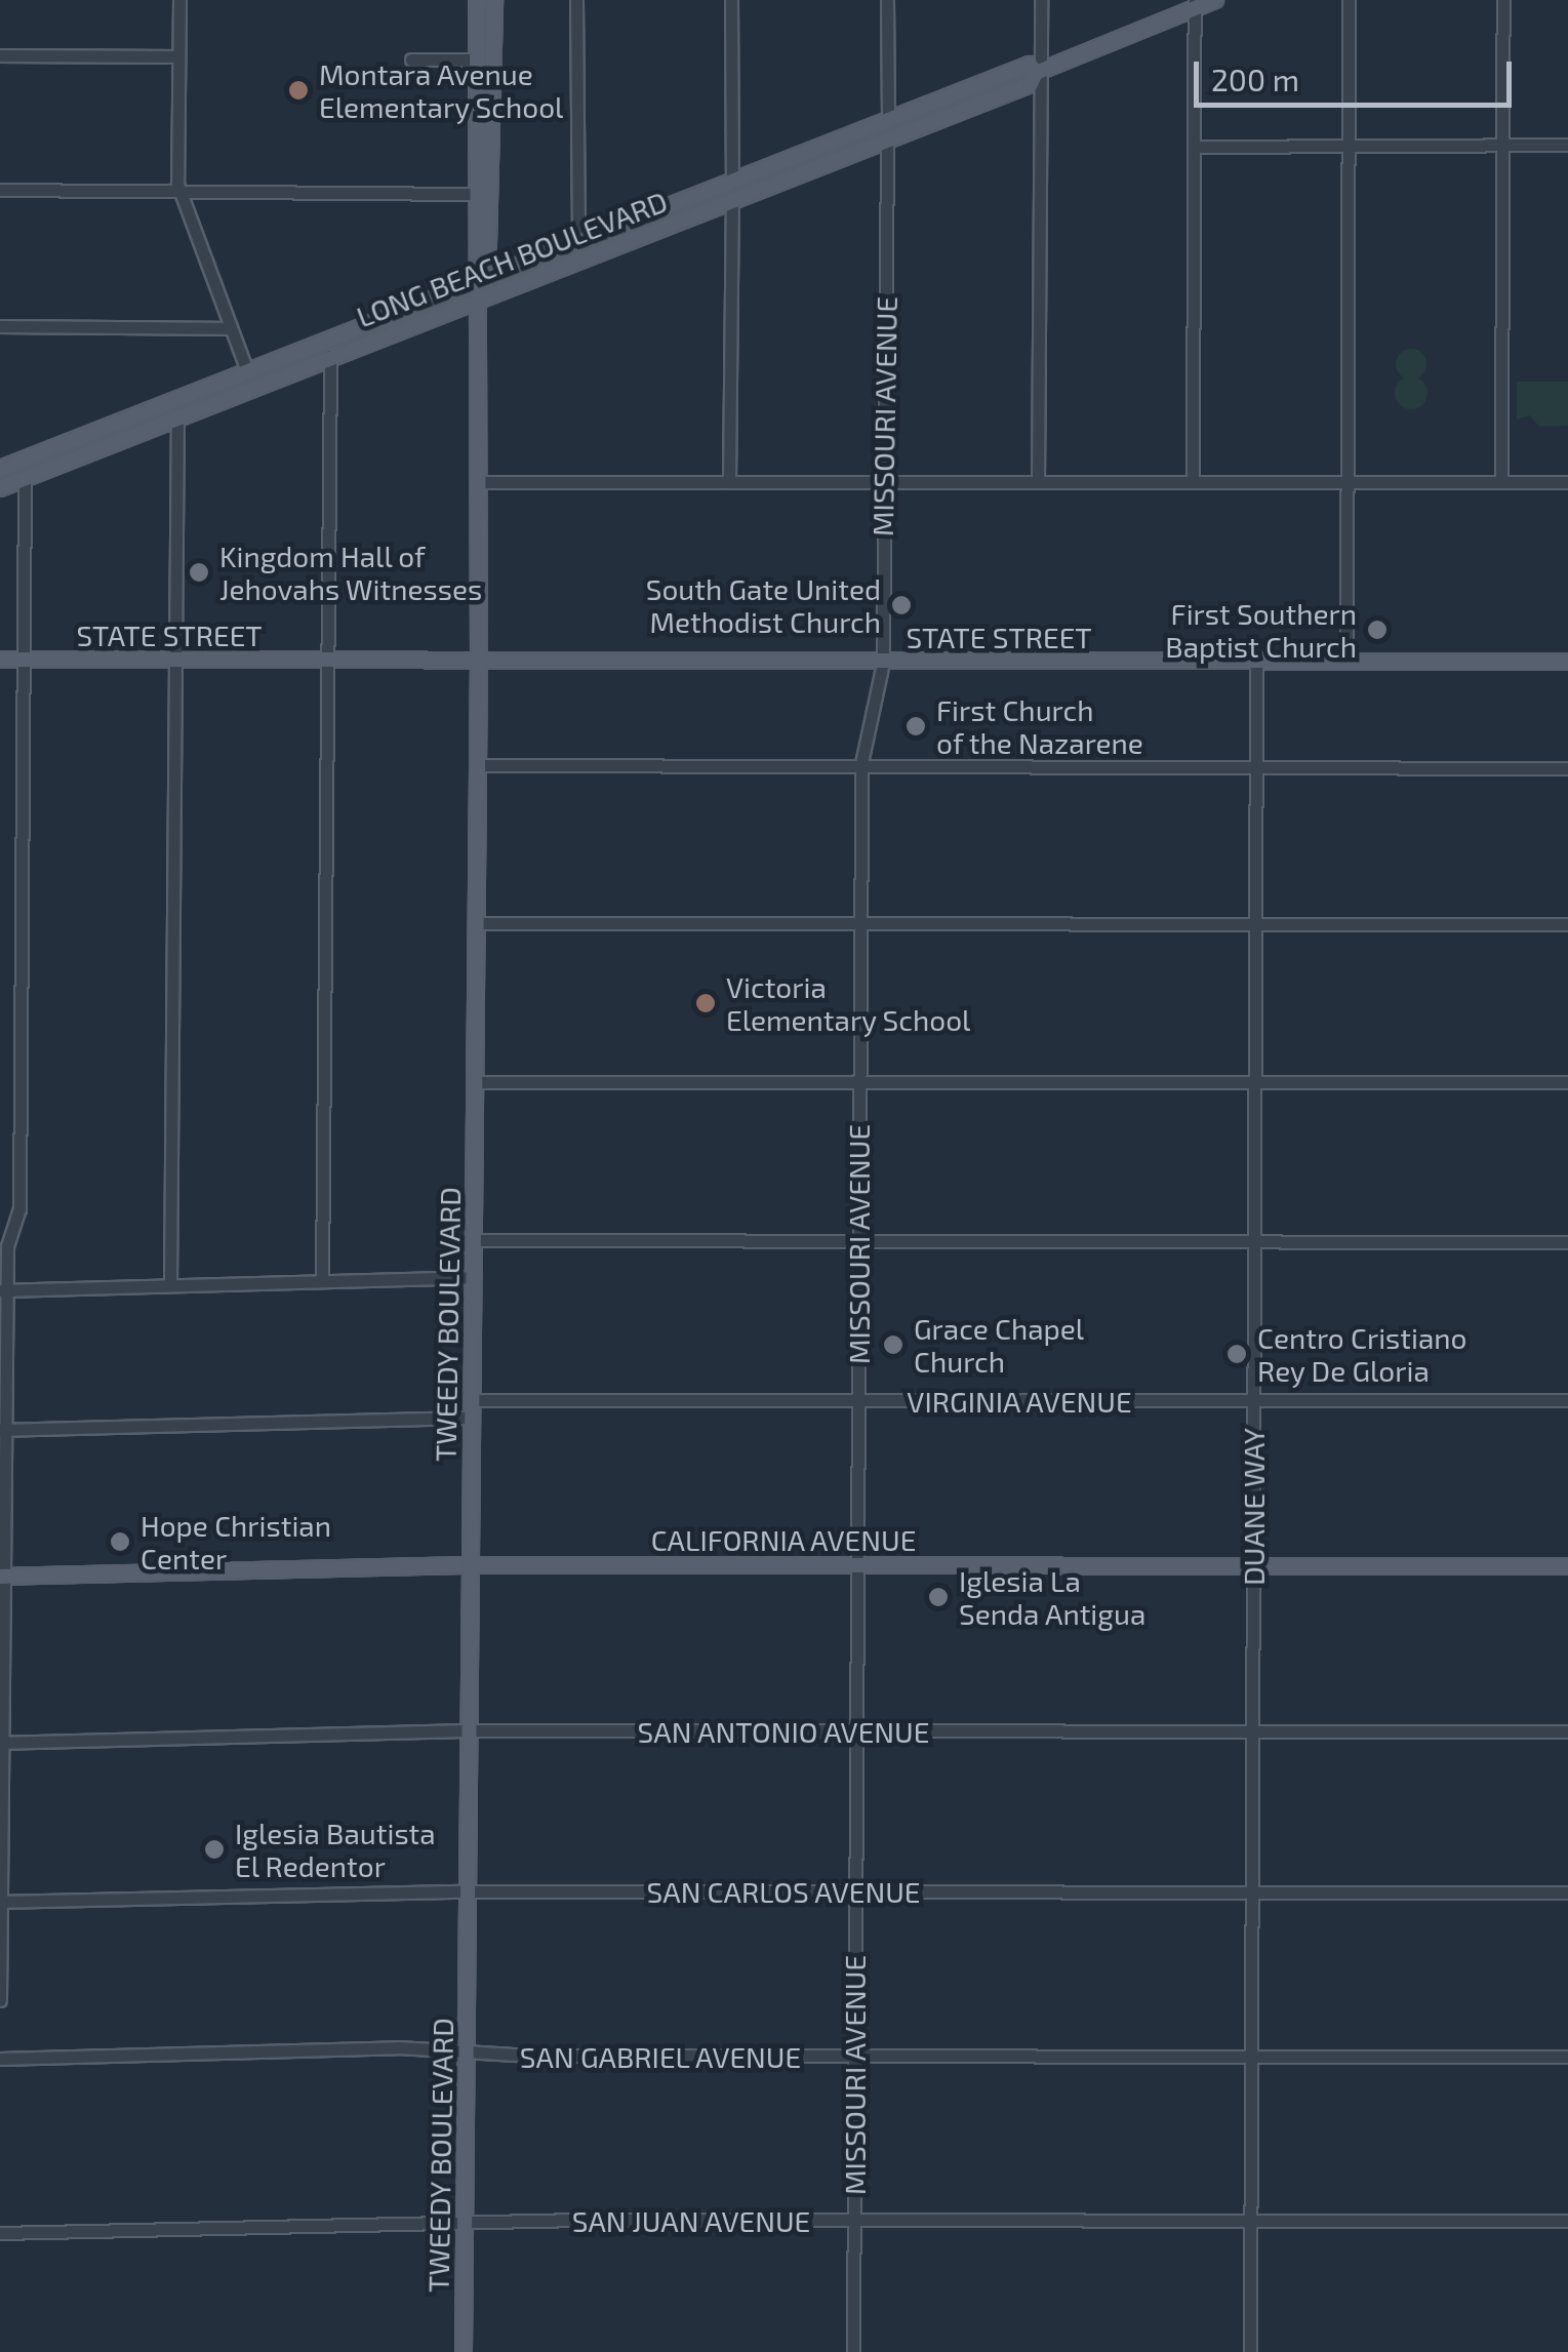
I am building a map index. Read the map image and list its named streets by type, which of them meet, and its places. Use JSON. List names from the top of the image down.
{
  "streets": {
    "main road": [
      "LONG BEACH BOULEVARD",
      "STATE STREET",
      "TWEEDY BOULEVARD",
      "CALIFORNIA AVENUE"
    ],
    "street": [
      "MISSOURI AVENUE",
      "VIRGINIA AVENUE",
      "DUANE WAY",
      "SAN ANTONIO AVENUE",
      "SAN CARLOS AVENUE",
      "SAN GABRIEL AVENUE",
      "SAN JUAN AVENUE"
    ]
  },
  "crossings": [
    ["LONG BEACH BOULEVARD", "MISSOURI AVENUE"],
    ["LONG BEACH BOULEVARD", "TWEEDY BOULEVARD"],
    ["MISSOURI AVENUE", "STATE STREET"],
    ["MISSOURI AVENUE", "VIRGINIA AVENUE"],
    ["MISSOURI AVENUE", "CALIFORNIA AVENUE"],
    ["MISSOURI AVENUE", "SAN ANTONIO AVENUE"],
    ["MISSOURI AVENUE", "SAN CARLOS AVENUE"],
    ["MISSOURI AVENUE", "SAN GABRIEL AVENUE"],
    ["MISSOURI AVENUE", "SAN JUAN AVENUE"],
    ["STATE STREET", "TWEEDY BOULEVARD"],
    ["STATE STREET", "DUANE WAY"],
    ["TWEEDY BOULEVARD", "VIRGINIA AVENUE"],
    ["TWEEDY BOULEVARD", "CALIFORNIA AVENUE"],
    ["TWEEDY BOULEVARD", "SAN ANTONIO AVENUE"],
    ["TWEEDY BOULEVARD", "SAN CARLOS AVENUE"],
    ["TWEEDY BOULEVARD", "SAN GABRIEL AVENUE"],
    ["TWEEDY BOULEVARD", "SAN JUAN AVENUE"],
    ["VIRGINIA AVENUE", "DUANE WAY"],
    ["DUANE WAY", "CALIFORNIA AVENUE"],
    ["DUANE WAY", "SAN ANTONIO AVENUE"],
    ["DUANE WAY", "SAN CARLOS AVENUE"],
    ["DUANE WAY", "SAN GABRIEL AVENUE"],
    ["DUANE WAY", "SAN JUAN AVENUE"]
  ],
  "places": [
    "Montara Avenue Elementary School",
    "Kingdom Hall of Jehovahs Witnesses",
    "South Gate United Methodist Church",
    "First Southern Baptist Church",
    "First Church of the Nazarene",
    "Victoria Elementary School",
    "Grace Chapel Church",
    "Centro Cristiano Rey De Gloria",
    "Hope Christian Center",
    "Iglesia La Senda Antigua",
    "Iglesia Bautista El Redentor"
  ],
  "scale_bar": "200 m"
}
